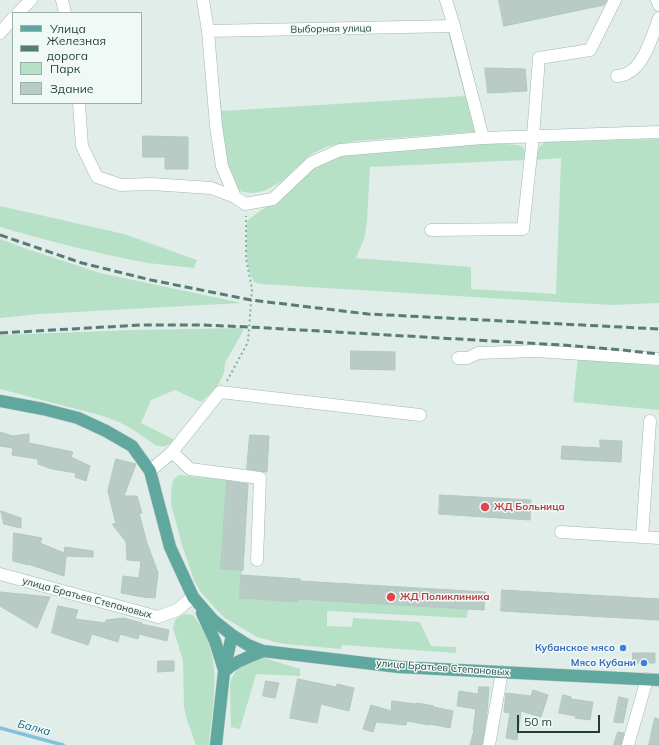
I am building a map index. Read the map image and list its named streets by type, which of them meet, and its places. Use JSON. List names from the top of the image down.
{
  "streets": {
    "main road": ["улица Братьев Степановых"],
    "street": ["Выборная улица"]
  },
  "water": ["Балка"],
  "places": [
    "ЖД Больница",
    "ЖД Поликлиника",
    "Кубанское мясо",
    "Мясо Кубани"
  ],
  "legend": [
    "Улица",
    "Железная дорога",
    "Парк",
    "Здание"
  ],
  "scale_bar": "50 m"
}
